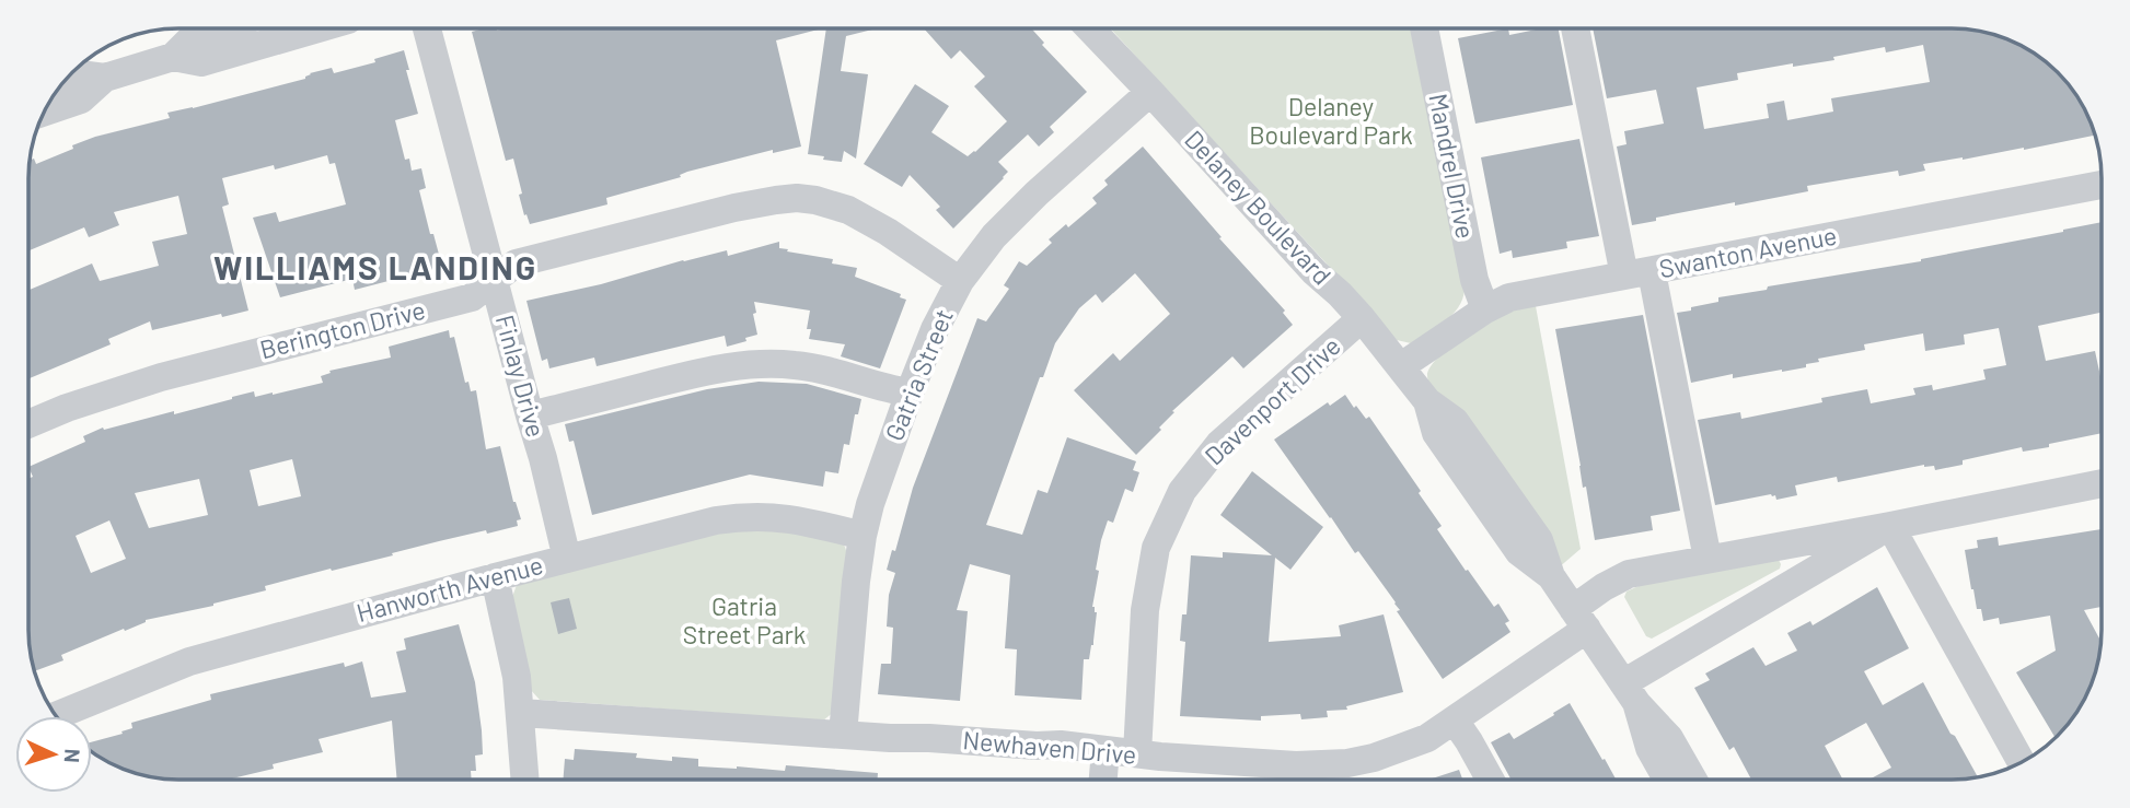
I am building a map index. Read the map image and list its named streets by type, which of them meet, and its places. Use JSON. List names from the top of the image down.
{
  "streets": {
    "street": [
      "Mandrel Drive",
      "Delaney Boulevard",
      "Swanton Avenue",
      "Berington Drive",
      "Gatria Street",
      "Finlay Drive",
      "Davenport Drive",
      "Hanworth Avenue",
      "Newhaven Drive"
    ]
  },
  "crossings": [
    ["Mandrel Drive", "Swanton Avenue"],
    ["Delaney Boulevard", "Swanton Avenue"],
    ["Delaney Boulevard", "Gatria Street"],
    ["Delaney Boulevard", "Davenport Drive"],
    ["Delaney Boulevard", "Newhaven Drive"],
    ["Berington Drive", "Gatria Street"],
    ["Berington Drive", "Finlay Drive"],
    ["Gatria Street", "Hanworth Avenue"],
    ["Gatria Street", "Newhaven Drive"],
    ["Finlay Drive", "Hanworth Avenue"],
    ["Davenport Drive", "Newhaven Drive"]
  ],
  "districts": ["WILLIAMS LANDING"],
  "parks": ["Delaney Boulevard Park", "Gatria Street Park"],
  "north": "right"
}
